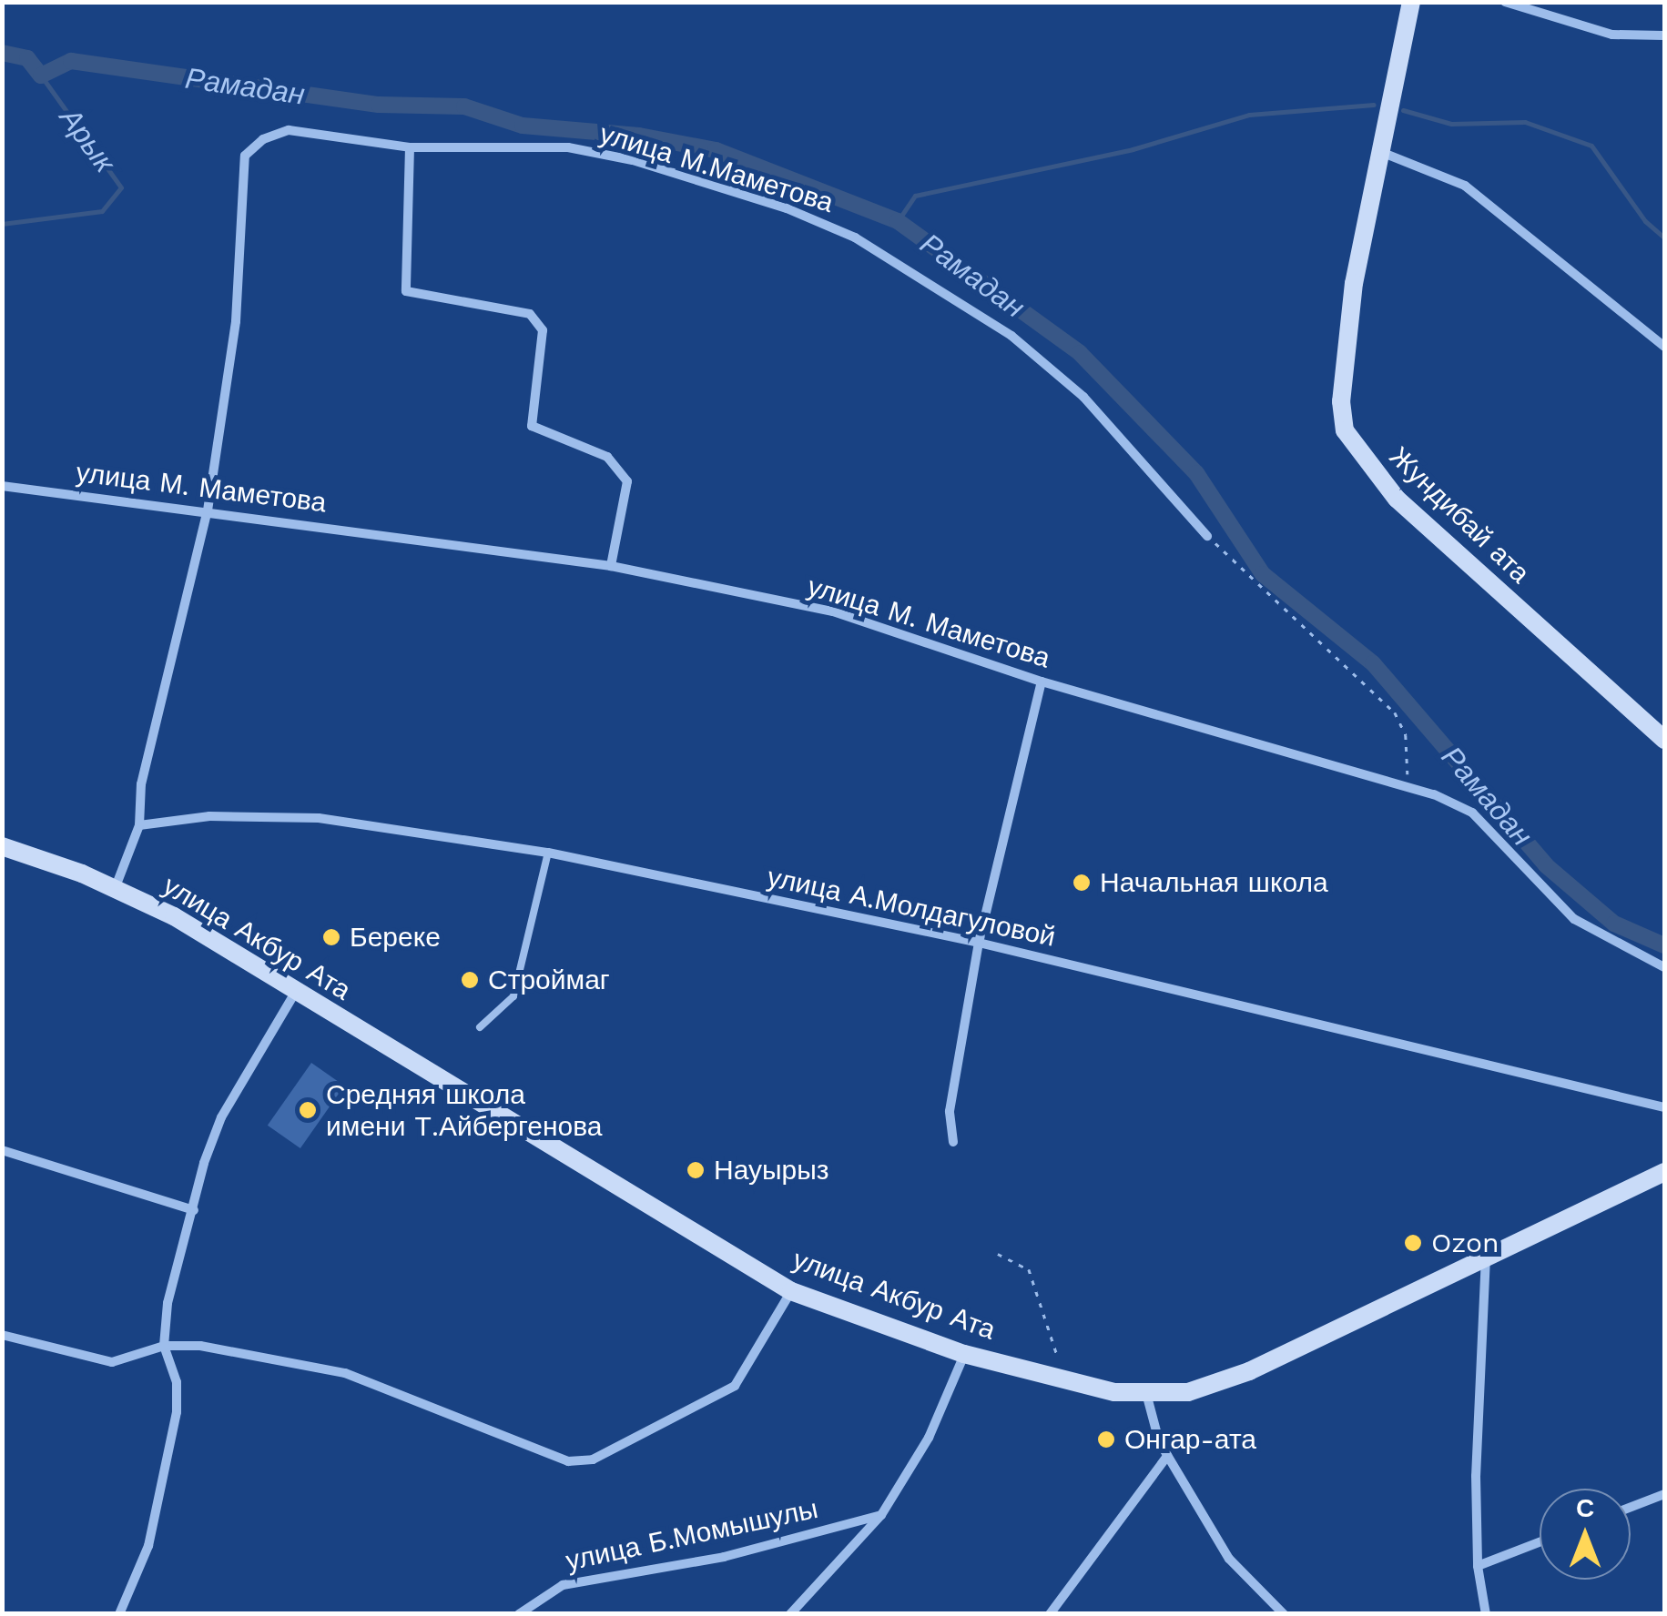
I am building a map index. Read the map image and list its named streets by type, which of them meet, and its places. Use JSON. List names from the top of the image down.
{
  "streets": {
    "main road": ["Жундибай ата", "улица Акбур Ата"],
    "street": [
      "улица М.Маметова",
      "улица М. Маметова",
      "улица А.Молдагуловой",
      "улица Б.Момышулы"
    ]
  },
  "crossings": [
    ["улица М.Маметова", "улица М. Маметова"],
    ["улица Акбур Ата", "улица Б.Момышулы"]
  ],
  "water": ["Рамадан", "Арык"],
  "places": [
    "Начальная школа",
    "Береке",
    "Строймаг",
    "Средняя школа имени Т.Айбергенова",
    "Науырыз",
    "Ozon",
    "Онгар-ата"
  ],
  "north": "top"
}
